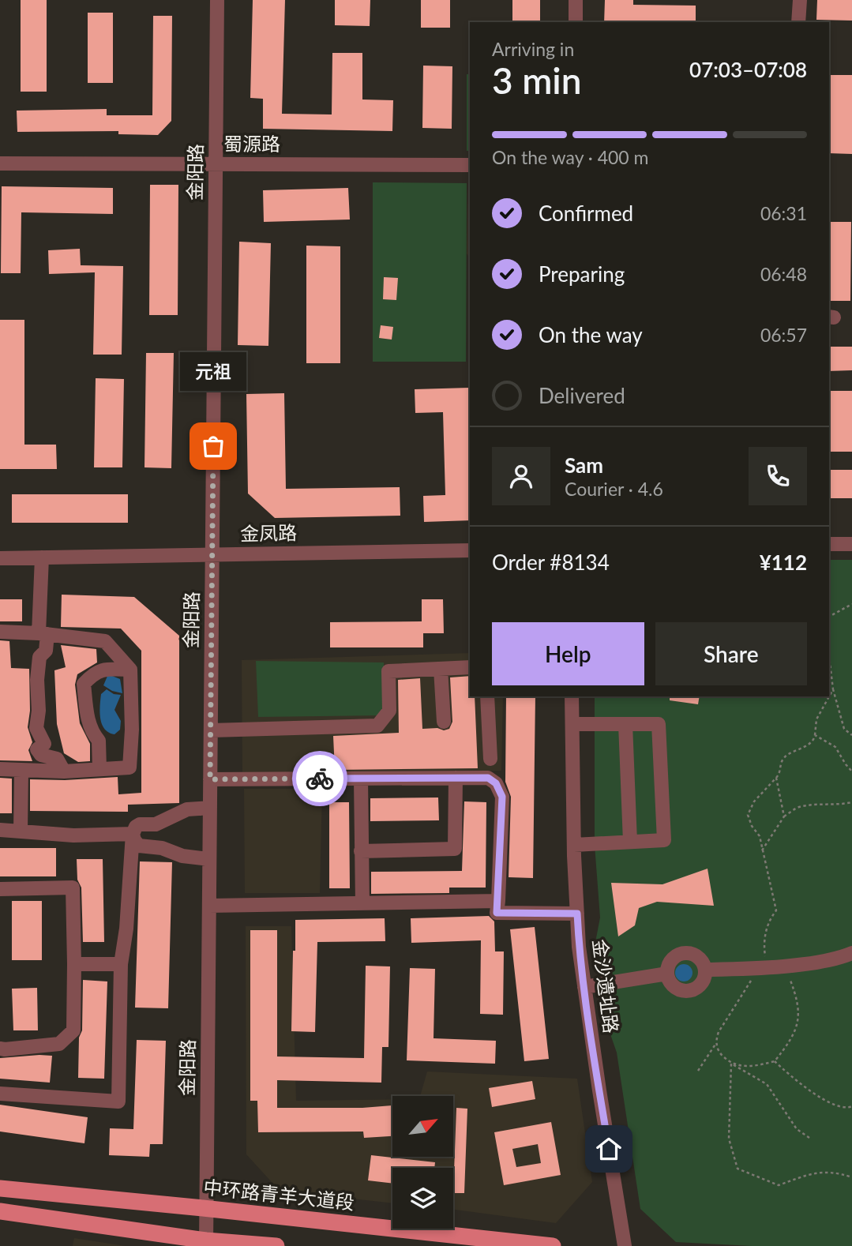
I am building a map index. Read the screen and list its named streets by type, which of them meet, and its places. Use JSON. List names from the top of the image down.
{
  "streets": {
    "main road": ["中环路青羊大道段"],
    "street": [
      "蜀源路",
      "金阳路",
      "金凤路",
      "金沙遗址路"
    ]
  },
  "crossings": [
    ["蜀源路", "金阳路"],
    ["金阳路", "金凤路"],
    ["金阳路", "中环路青羊大道段"]
  ],
  "places": ["元祖"],
  "north": "top right",
  "page": {
    "heading": ["3 min", "Arriving in", "07:03–07:08"],
    "panel": [
      "Sam",
      "Courier · 4.6",
      "Order #8134",
      "¥112"
    ],
    "bar": "On the way · 400 m",
    "list": [
      ["Confirmed", "06:31"],
      ["Preparing", "06:48"],
      ["On the way", "06:57"],
      "Delivered"
    ],
    "bubble": "元祖",
    "buttons": ["Help", "Share"]
  }
}
